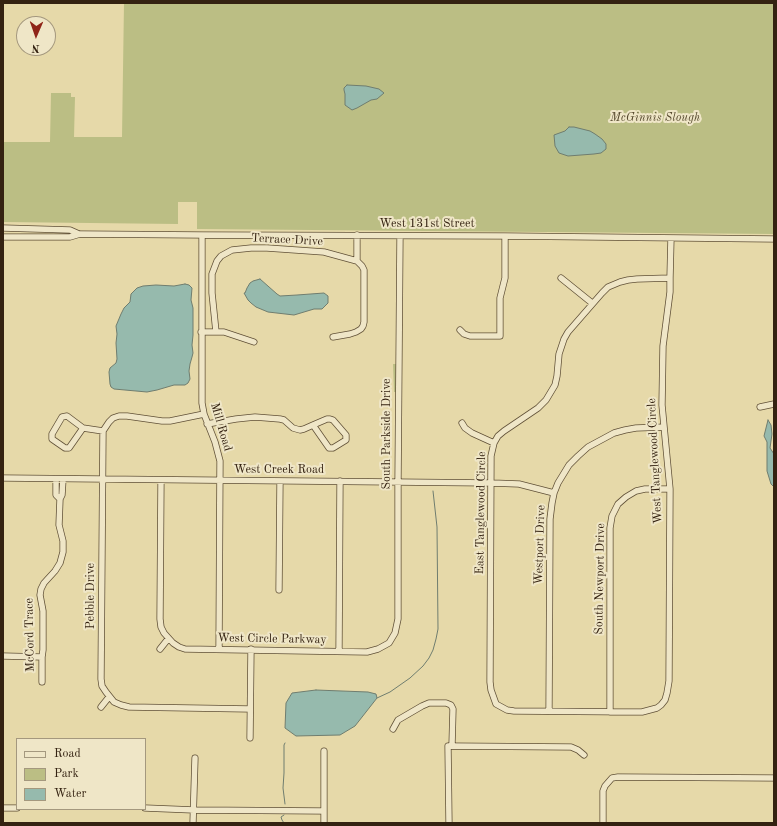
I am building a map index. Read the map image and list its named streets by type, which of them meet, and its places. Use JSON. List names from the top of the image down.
{
  "streets": {
    "street": [
      "West 131st Street",
      "Terrace Drive",
      "Mill Road",
      "South Parkside Drive",
      "West Tanglewood Circle",
      "West Creek Road",
      "East Tanglewood Circle",
      "Westport Drive",
      "South Newport Drive",
      "Pebble Drive",
      "McCord Trace",
      "West Circle Parkway"
    ]
  },
  "crossings": [
    ["West 131st Street", "Mill Road"],
    ["West 131st Street", "South Parkside Drive"],
    ["West 131st Street", "West Tanglewood Circle"],
    ["Mill Road", "West Creek Road"],
    ["Mill Road", "West Circle Parkway"],
    ["South Parkside Drive", "West Creek Road"],
    ["South Parkside Drive", "West Circle Parkway"],
    ["West Tanglewood Circle", "East Tanglewood Circle"],
    ["West Tanglewood Circle", "Westport Drive"],
    ["West Tanglewood Circle", "South Newport Drive"],
    ["West Creek Road", "East Tanglewood Circle"],
    ["West Creek Road", "Westport Drive"],
    ["West Creek Road", "Pebble Drive"],
    ["West Creek Road", "McCord Trace"],
    ["East Tanglewood Circle", "Westport Drive"]
  ],
  "parks": ["McGinnis Slough"],
  "legend": ["Road", "Park", "Water"],
  "north": "bottom"
}
